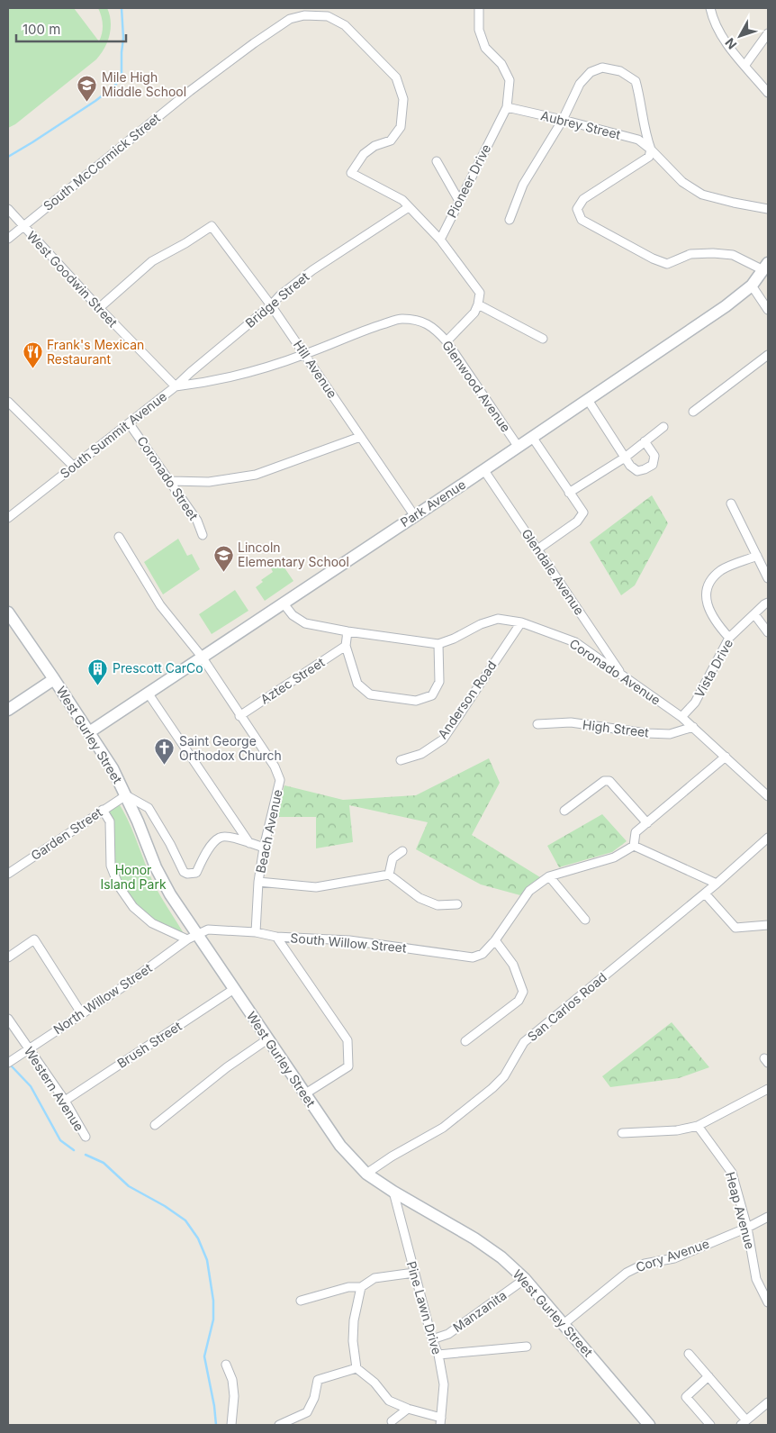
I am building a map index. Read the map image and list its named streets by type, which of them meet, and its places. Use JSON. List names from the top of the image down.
{
  "streets": {
    "main road": ["Park Avenue", "West Gurley Street"],
    "street": [
      "Aubrey Street",
      "South McCormick Street",
      "Pioneer Drive",
      "West Goodwin Street",
      "Bridge Street",
      "Hill Avenue",
      "Glenwood Avenue",
      "South Summit Avenue",
      "Coronado Street",
      "Glendale Avenue",
      "Vista Drive",
      "Coronado Avenue",
      "Aztec Street",
      "Anderson Road",
      "High Street",
      "Beach Avenue",
      "Garden Street",
      "South Willow Street",
      "North Willow Street",
      "San Carlos Road",
      "Brush Street",
      "Western Avenue",
      "Heap Avenue",
      "Cory Avenue",
      "Pine Lawn Drive",
      "Manzanita"
    ]
  },
  "crossings": [
    ["Aubrey Street", "Pioneer Drive"],
    ["South McCormick Street", "West Goodwin Street"],
    ["South McCormick Street", "Bridge Street"],
    ["West Goodwin Street", "Bridge Street"],
    ["West Goodwin Street", "Hill Avenue"],
    ["West Goodwin Street", "South Summit Avenue"],
    ["Bridge Street", "Hill Avenue"],
    ["Bridge Street", "South Summit Avenue"],
    ["Hill Avenue", "South Summit Avenue"],
    ["Hill Avenue", "Park Avenue"],
    ["Glenwood Avenue", "South Summit Avenue"],
    ["Glenwood Avenue", "Park Avenue"],
    ["South Summit Avenue", "Coronado Street"],
    ["Park Avenue", "Glendale Avenue"],
    ["Park Avenue", "Coronado Avenue"],
    ["Park Avenue", "West Gurley Street"],
    ["Park Avenue", "Beach Avenue"],
    ["Glendale Avenue", "Coronado Avenue"],
    ["Vista Drive", "Coronado Avenue"],
    ["Coronado Avenue", "Anderson Road"],
    ["Coronado Avenue", "High Street"],
    ["Aztec Street", "Beach Avenue"],
    ["West Gurley Street", "Garden Street"],
    ["West Gurley Street", "South Willow Street"],
    ["West Gurley Street", "North Willow Street"],
    ["West Gurley Street", "San Carlos Road"],
    ["West Gurley Street", "Brush Street"],
    ["West Gurley Street", "Cory Avenue"],
    ["West Gurley Street", "Pine Lawn Drive"],
    ["West Gurley Street", "Manzanita"],
    ["Beach Avenue", "South Willow Street"],
    ["South Willow Street", "North Willow Street"],
    ["North Willow Street", "Western Avenue"],
    ["Brush Street", "Western Avenue"],
    ["Heap Avenue", "Cory Avenue"],
    ["Pine Lawn Drive", "Manzanita"]
  ],
  "parks": ["Honor Island Park"],
  "places": {
    "school or university": ["Mile High Middle School", "Lincoln Elementary School"],
    "restaurant": ["Frank's Mexican Restaurant"],
    "building": ["Prescott CarCo"],
    "church": ["Saint George Orthodox Church"]
  },
  "scale_bar": "100 m",
  "north": "bottom left"
}
